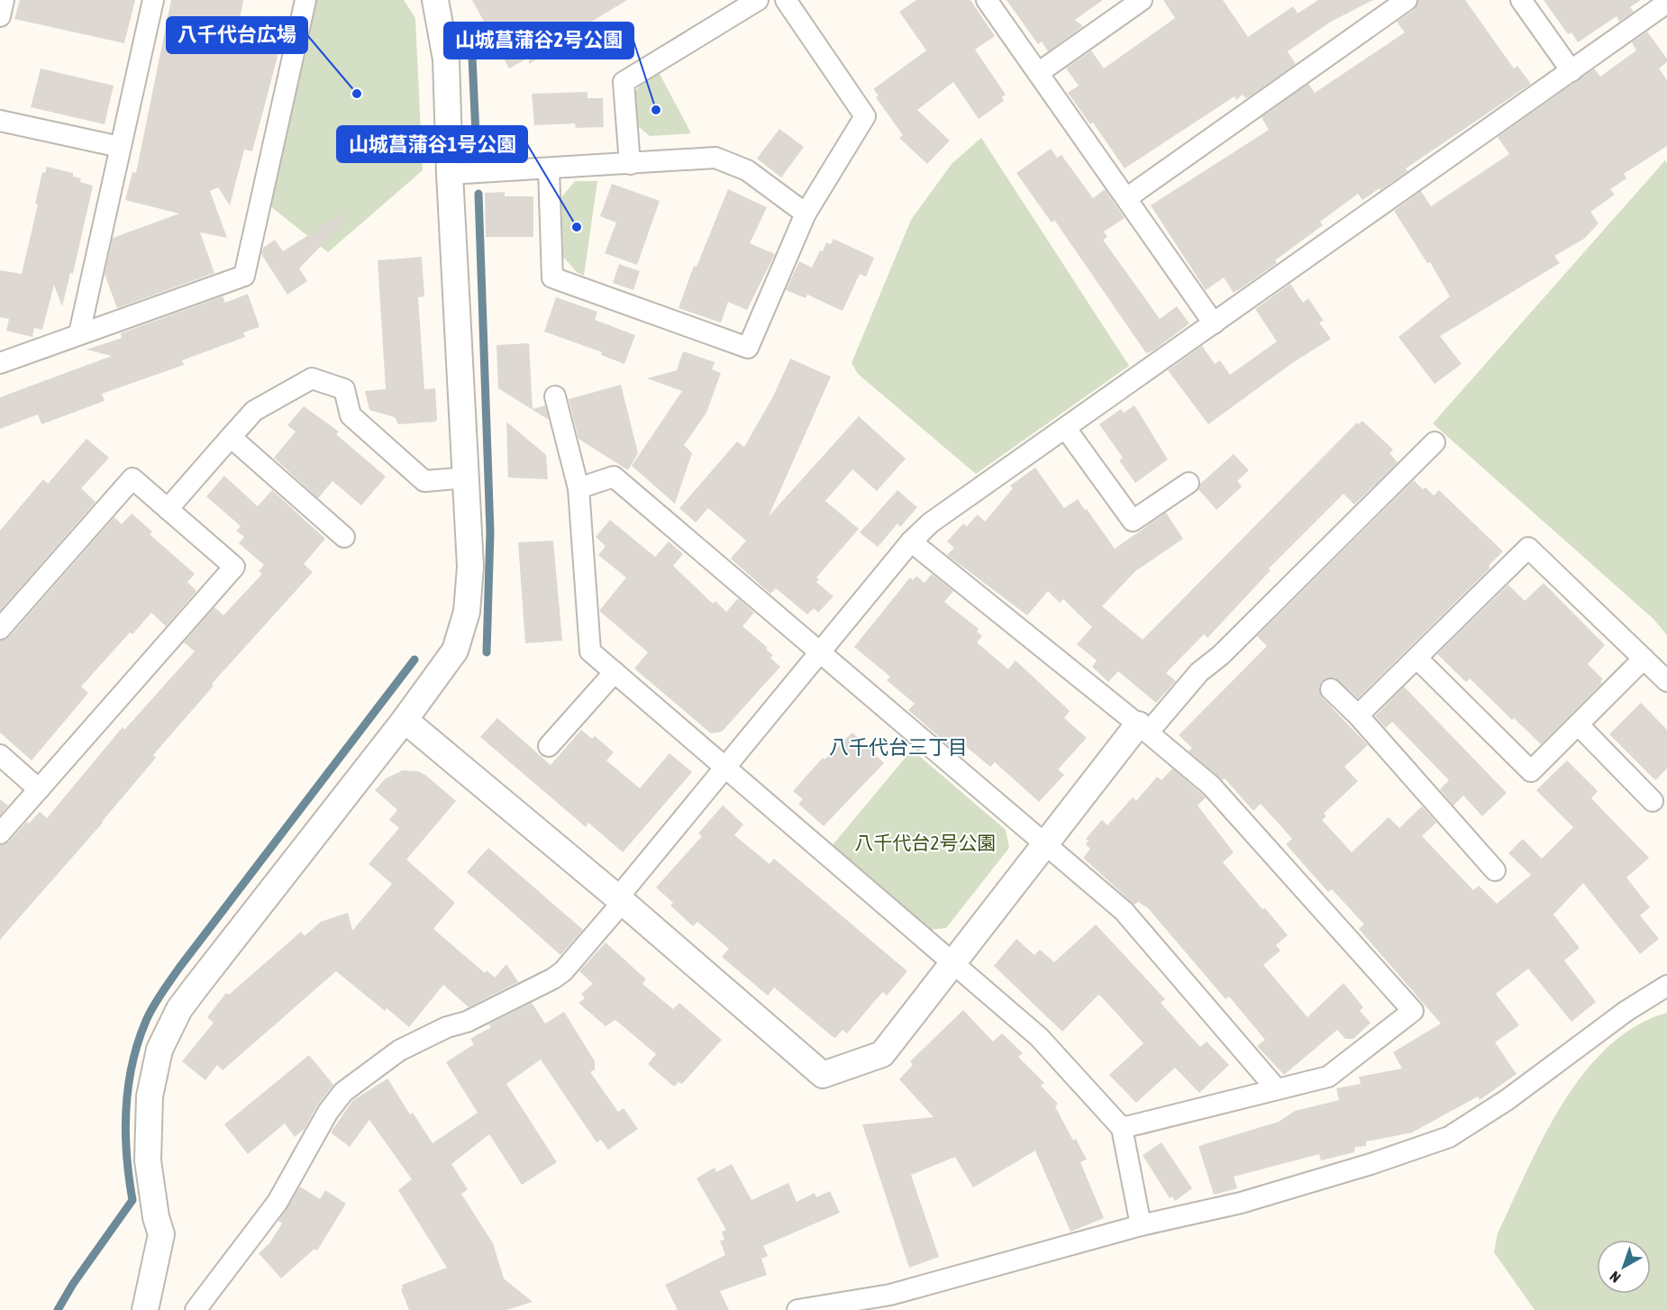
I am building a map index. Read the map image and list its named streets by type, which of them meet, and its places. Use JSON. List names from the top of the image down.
{
  "districts": ["八千代台三丁目"],
  "parks": ["八千代台2号公園"],
  "places": ["八千代台広場", "山城菖蒲谷2号公園", "山城菖蒲谷1号公園"],
  "north": "bottom left"
}
